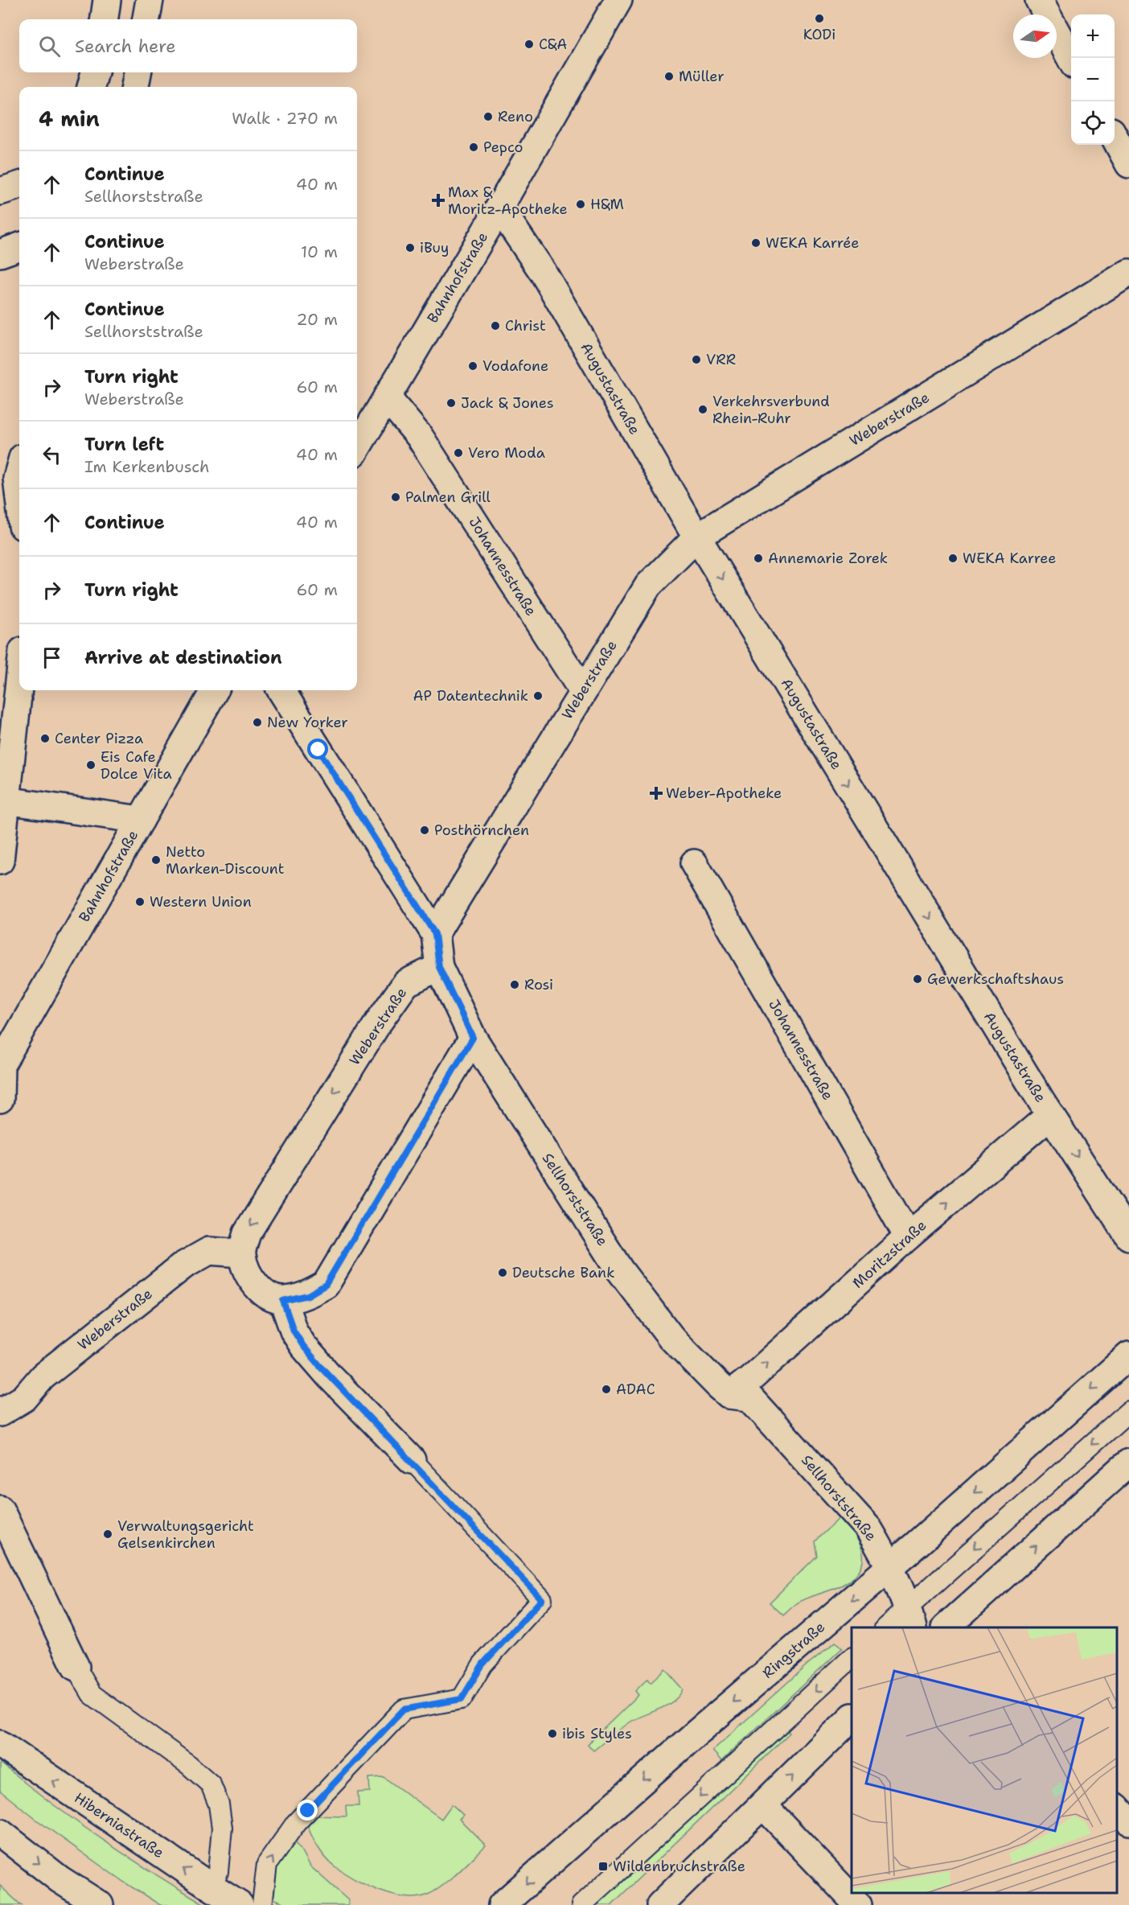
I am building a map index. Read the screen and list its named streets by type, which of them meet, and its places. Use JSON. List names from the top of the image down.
{
  "streets": {
    "street": [
      "Bahnhofstraße",
      "Augustastraße",
      "Weberstraße",
      "Johannesstraße",
      "Sellhorststraße",
      "Moritzstraße",
      "Ringstraße",
      "Hiberniastraße"
    ]
  },
  "crossings": [
    ["Bahnhofstraße", "Augustastraße"],
    ["Bahnhofstraße", "Johannesstraße"],
    ["Augustastraße", "Weberstraße"],
    ["Augustastraße", "Moritzstraße"],
    ["Weberstraße", "Johannesstraße"],
    ["Weberstraße", "Sellhorststraße"],
    ["Johannesstraße", "Moritzstraße"],
    ["Sellhorststraße", "Moritzstraße"],
    ["Sellhorststraße", "Ringstraße"]
  ],
  "one_way": ["Augustastraße", "Moritzstraße"],
  "places": {
    "other": [
      "KODi",
      "C&A",
      "Müller",
      "Reno",
      "Pepco",
      "H&M",
      "WEKA Karrée",
      "iBuy",
      "Christ",
      "VRR",
      "Vodafone",
      "Jack & Jones",
      "Verkehrsverbund Rhein-Ruhr",
      "Vero Moda",
      "Palmen Grill",
      "Annemarie Zorek",
      "WEKA Karree",
      "AP Datentechnik",
      "New Yorker",
      "Center Pizza",
      "Eis Cafe Dolce Vita",
      "Posthörnchen",
      "Netto Marken-Discount",
      "Western Union",
      "Gewerkschaftshaus",
      "Rosi",
      "Deutsche Bank",
      "ADAC",
      "Verwaltungsgericht Gelsenkirchen",
      "ibis Styles"
    ],
    "health": ["Max & Moritz-Apotheke", "Weber-Apotheke"],
    "transit": ["Wildenbruchstraße"]
  },
  "north": "right",
  "page": {
    "map_buttons": ["+", "−"],
    "search": "Search here",
    "heading": ["4 min", "Walk · 270 m"],
    "list": [
      ["Continue", "Sellhorststraße", "40 m"],
      ["Continue", "Weberstraße", "10 m"],
      ["Continue", "Sellhorststraße", "20 m"],
      ["Turn right", "Weberstraße", "60 m"],
      ["Turn left", "Im Kerkenbusch", "40 m"],
      ["Continue", "40 m"],
      ["Turn right", "60 m"],
      "Arrive at destination"
    ]
  }
}
